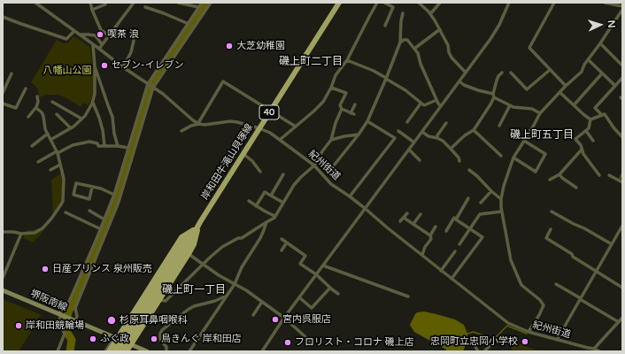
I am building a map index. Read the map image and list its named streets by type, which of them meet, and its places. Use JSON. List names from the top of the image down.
{
  "streets": {
    "main road": ["40", "岸和田牛滝山貝塚線", "堺阪南線"],
    "street": ["紀州街道"]
  },
  "crossings": [
    ["岸和田牛滝山貝塚線", "紀州街道"]
  ],
  "districts": ["磯上町二丁目", "磯上町五丁目", "磯上町一丁目"],
  "parks": ["八幡山公園"],
  "places": [
    "喫茶 浪",
    "大芝幼稚園",
    "セブン-イレブン",
    "日産プリンス 泉州販売",
    "宮内呉服店",
    "杉原耳鼻咽喉科",
    "岸和田競輪場",
    "ふぐ政",
    "鳥きんぐ 岸和田店",
    "忠岡町立忠岡小学校",
    "フロリスト・コロナ 磯上店"
  ],
  "north": "right"
}
